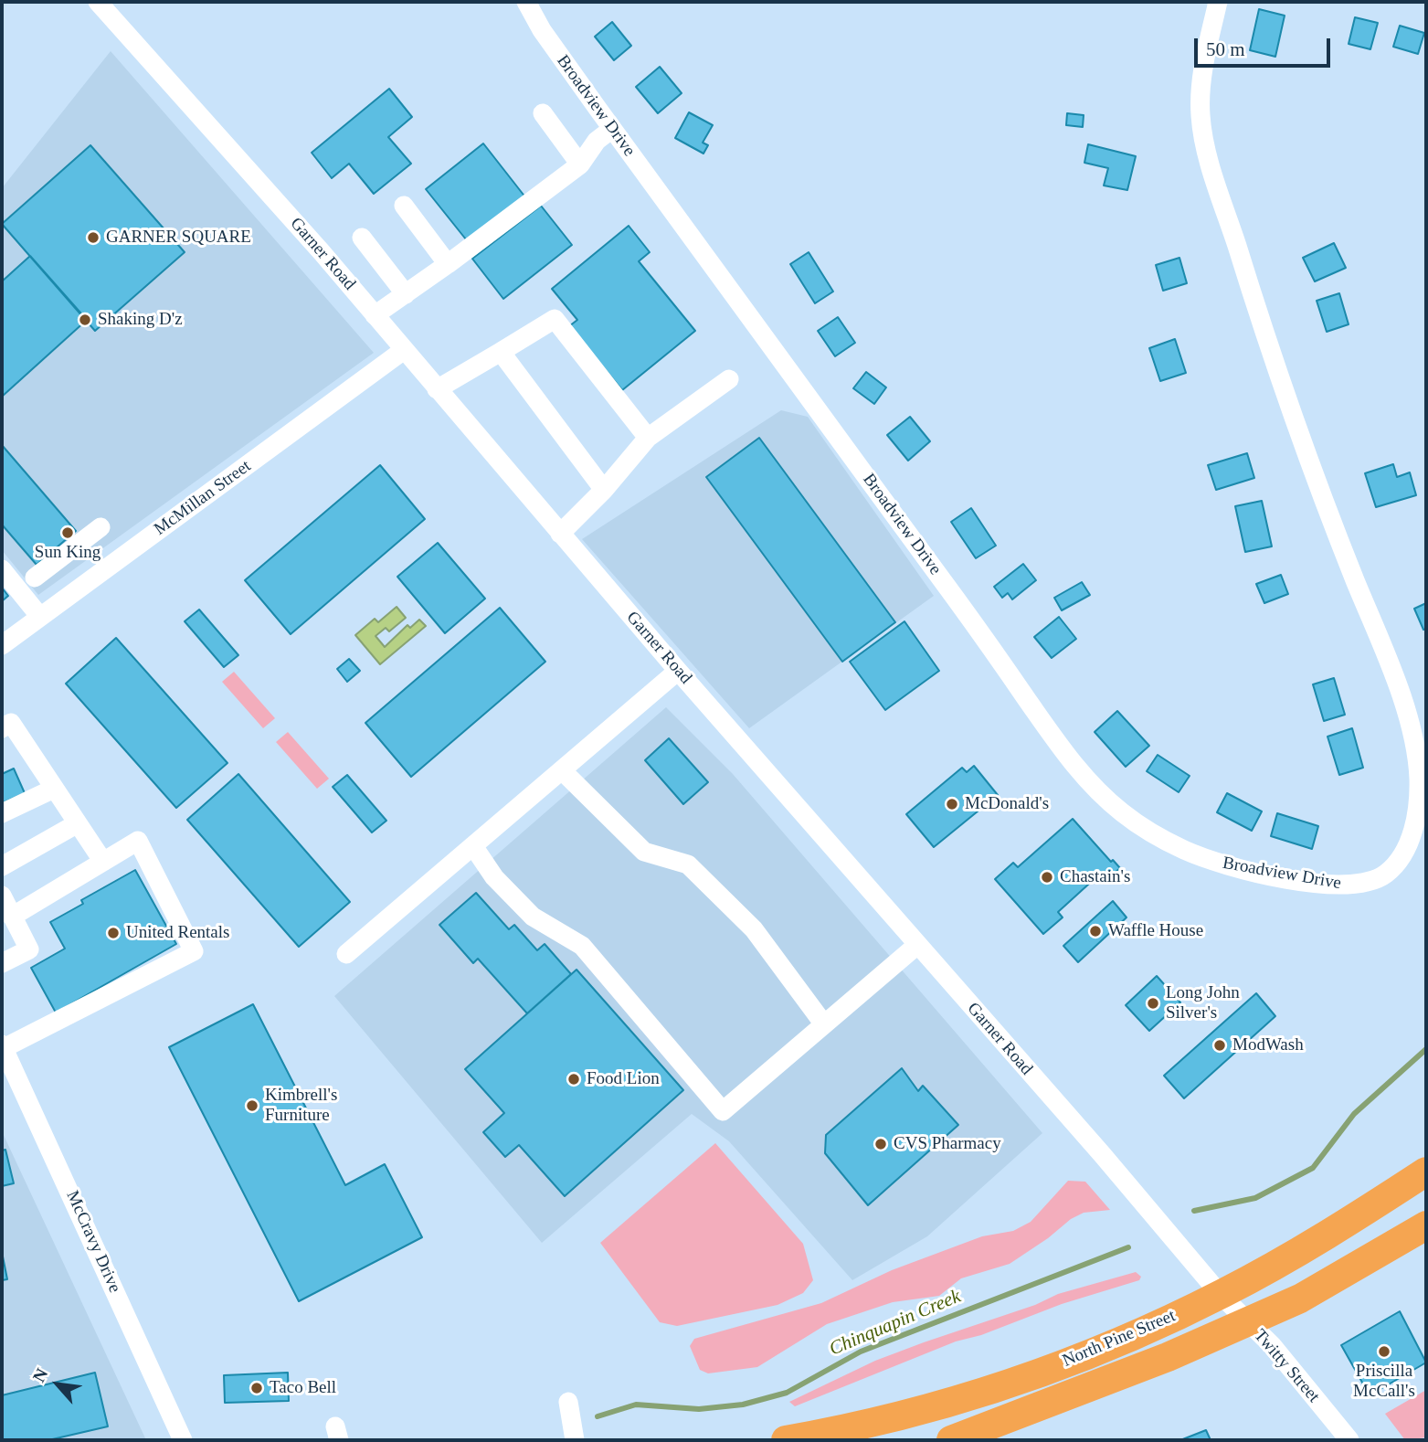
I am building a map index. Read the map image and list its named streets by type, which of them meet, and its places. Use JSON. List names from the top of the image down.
{
  "streets": {
    "highway": ["North Pine Street"],
    "street": [
      "Broadview Drive",
      "Garner Road",
      "McMillan Street",
      "McCravy Drive",
      "Twitty Street"
    ]
  },
  "crossings": [
    ["Garner Road", "McMillan Street"],
    ["Garner Road", "North Pine Street"],
    ["Garner Road", "Twitty Street"],
    ["North Pine Street", "Twitty Street"]
  ],
  "water": ["Chinquapin Creek"],
  "places": [
    "GARNER SQUARE",
    "Shaking D'z",
    "Sun King",
    "McDonald's",
    "Chastain's",
    "Waffle House",
    "United Rentals",
    "Long John Silver's",
    "ModWash",
    "Food Lion",
    "Kimbrell's Furniture",
    "CVS Pharmacy",
    "Priscilla McCall's",
    "Taco Bell"
  ],
  "scale_bar": "50 m",
  "north": "top left"
}
